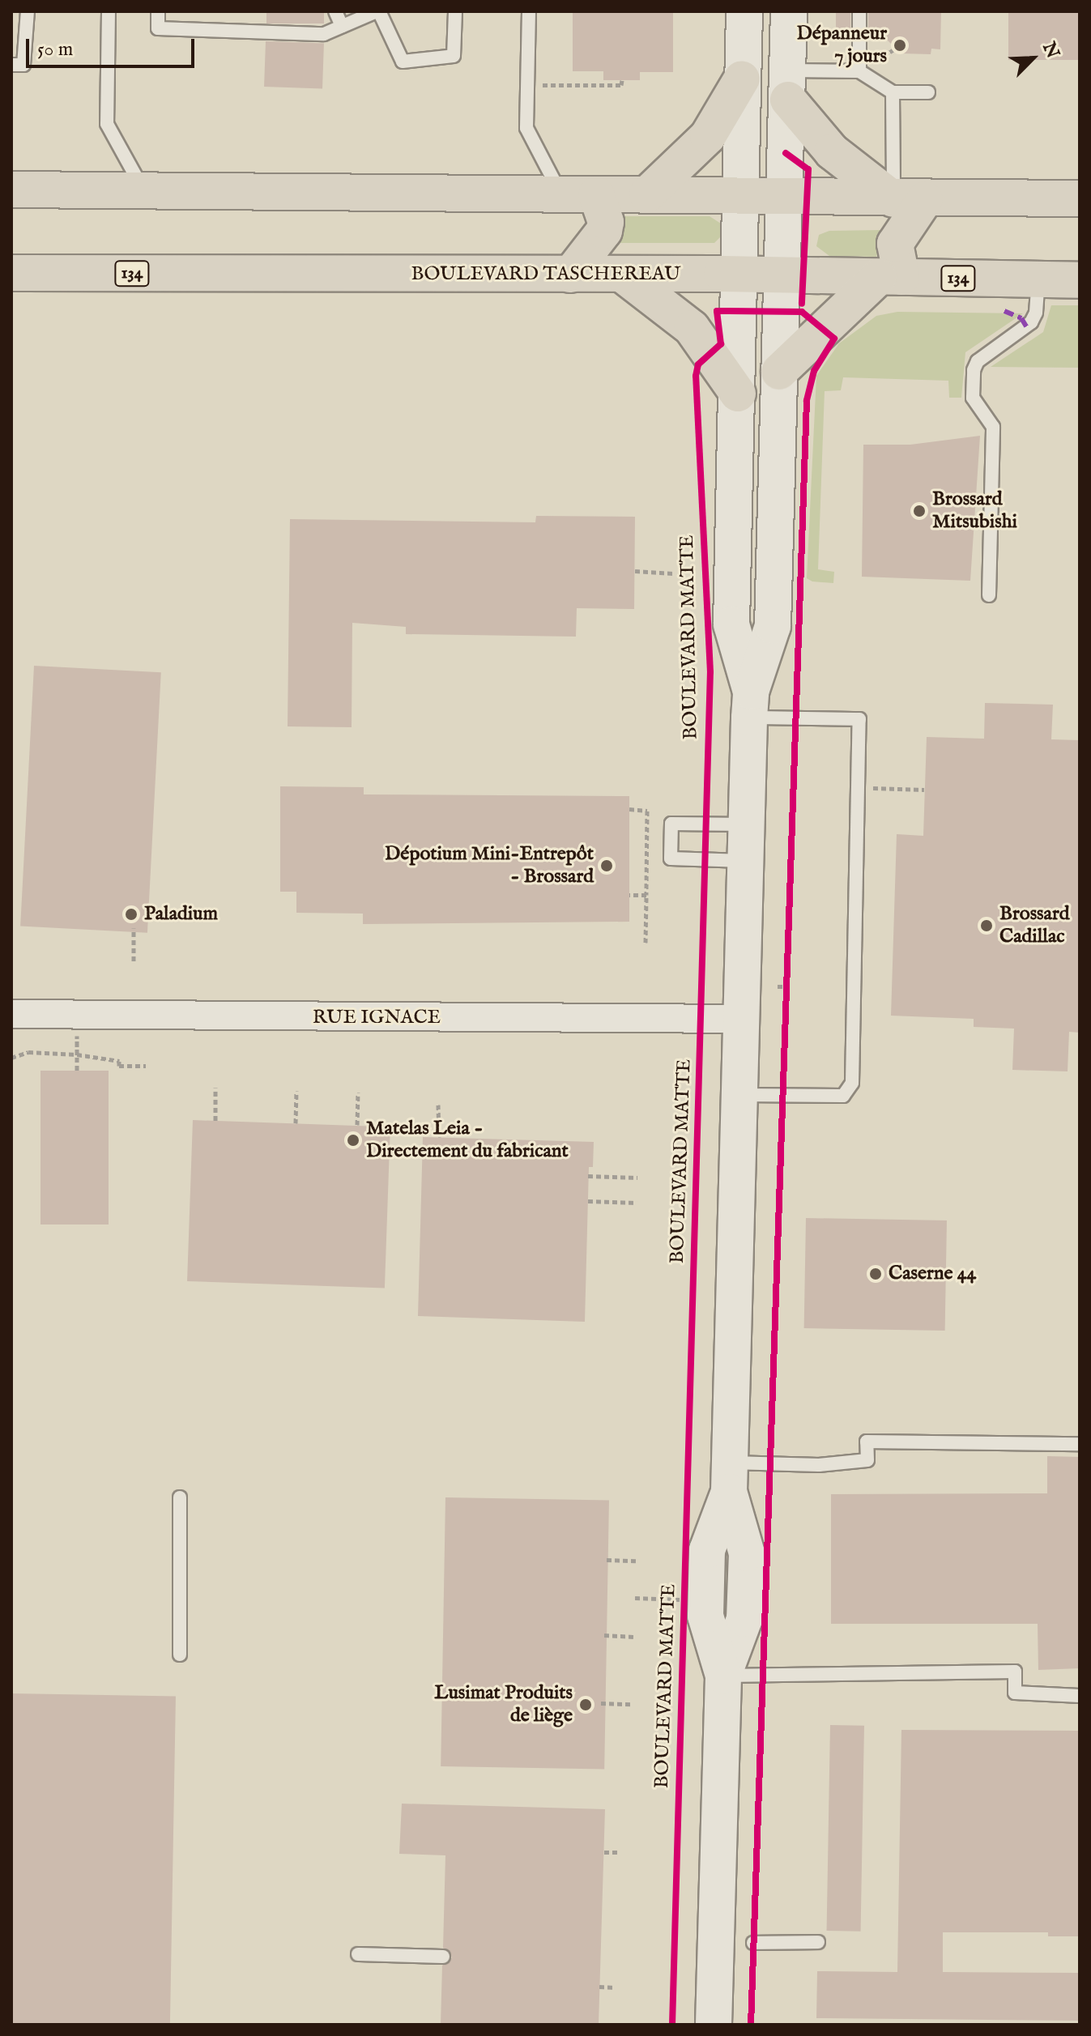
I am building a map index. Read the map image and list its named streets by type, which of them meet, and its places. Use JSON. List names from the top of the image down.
{
  "streets": {
    "main road": ["134", "BOULEVARD TASCHEREAU"],
    "street": ["RUE IGNACE"],
    "cycle path": ["BOULEVARD MATTE"]
  },
  "places": [
    "Dépanneur 7 jours",
    "Brossard Mitsubishi",
    "Dépotium Mini-Entrepôt - Brossard",
    "Paladium",
    "Brossard Cadillac",
    "Matelas Leia - Directement du fabricant",
    "Caserne 44",
    "Lusimat Produits de liège"
  ],
  "scale_bar": "50 m",
  "north": "top right"
}
